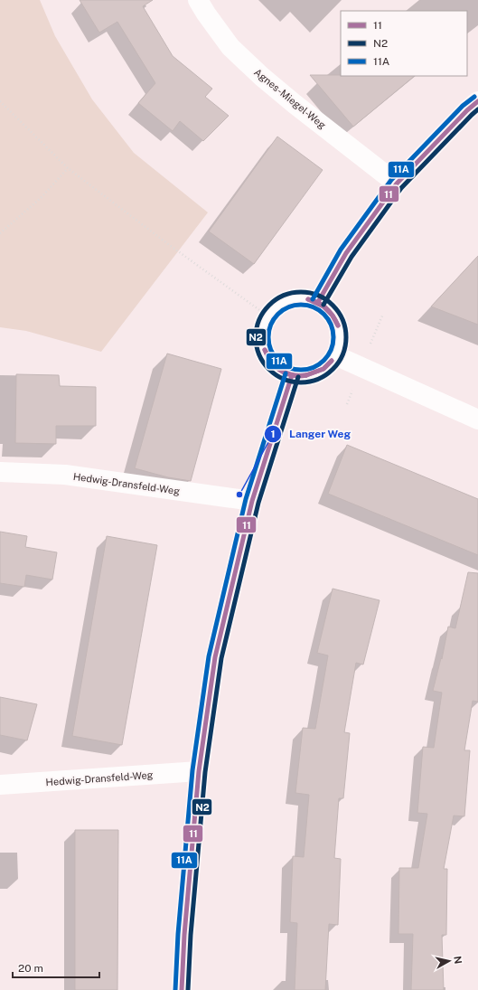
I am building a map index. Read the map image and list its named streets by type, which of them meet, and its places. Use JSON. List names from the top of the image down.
{
  "streets": {
    "street": ["Agnes-Miegel-Weg", "Hedwig-Dransfeld-Weg"]
  },
  "places": ["Langer Weg"],
  "lines": ["transit line 11A", "transit line 11", "transit line N2"],
  "legend": ["11", "N2", "11A"],
  "scale_bar": "20 m",
  "north": "right"
}
